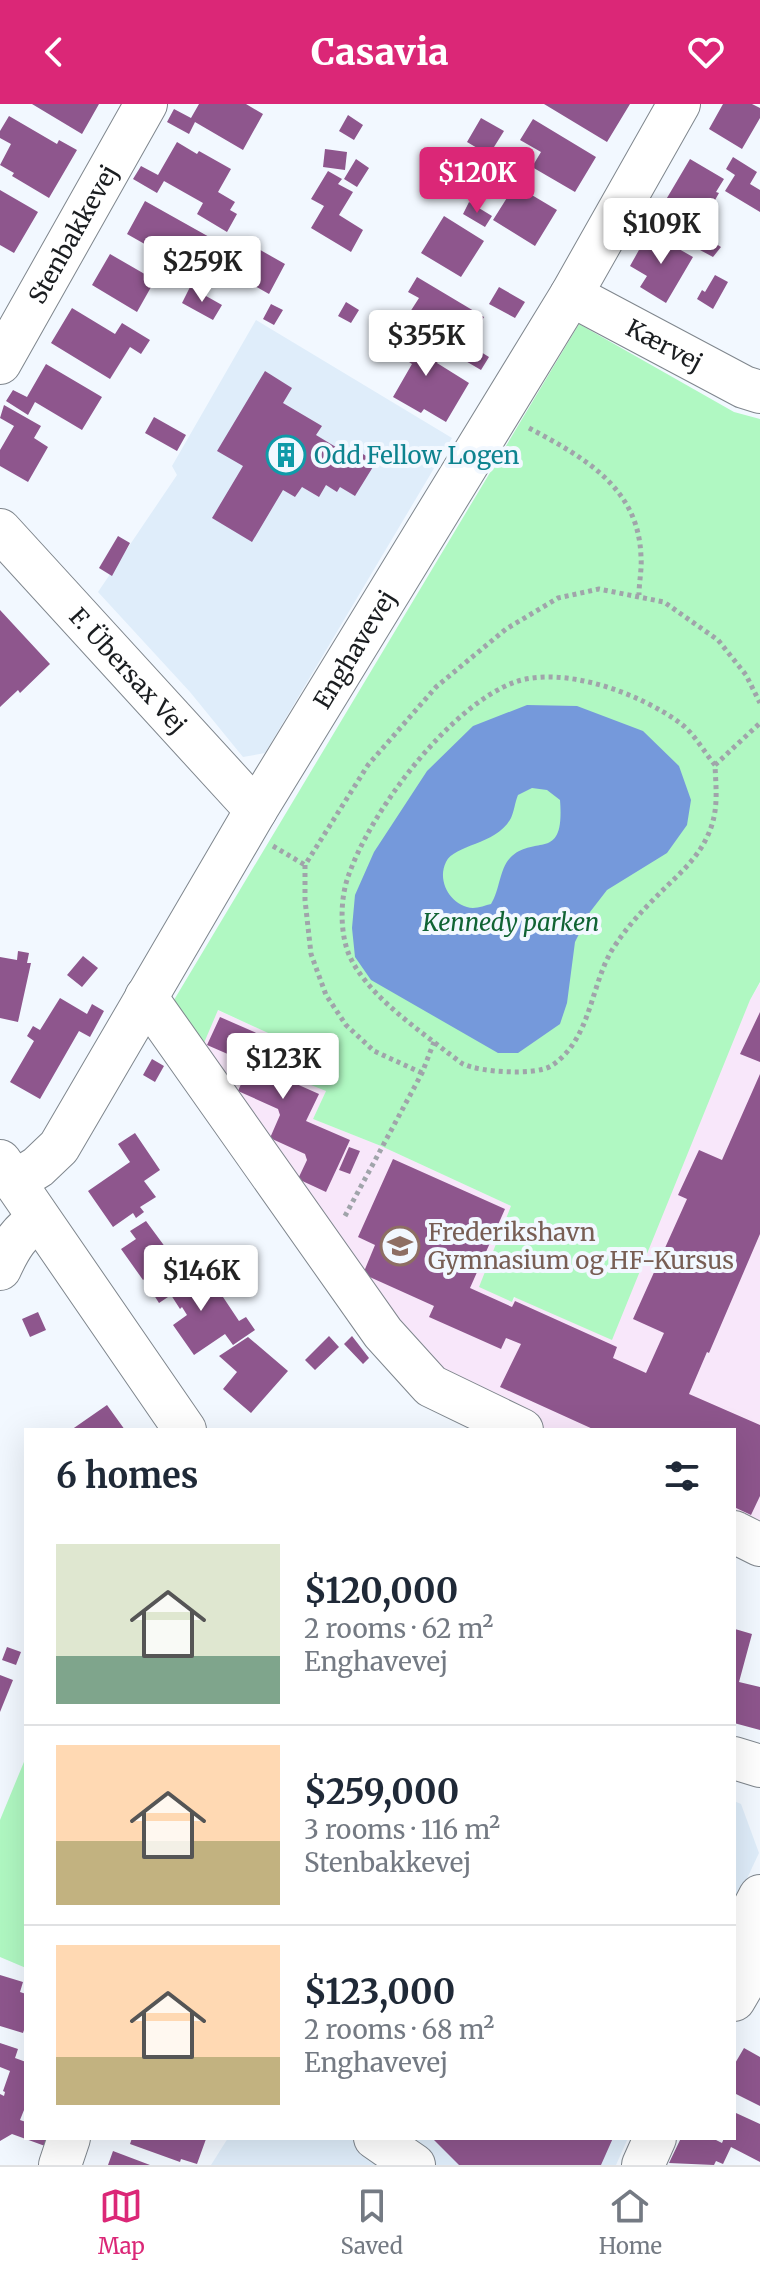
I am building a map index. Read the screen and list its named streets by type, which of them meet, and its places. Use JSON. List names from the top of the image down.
{
  "streets": {
    "street": [
      "Stenbakkevej",
      "Kærvej",
      "Enghavevej",
      "F. Übersax Vej"
    ]
  },
  "crossings": [
    ["Kærvej", "Enghavevej"],
    ["Enghavevej", "F. Übersax Vej"]
  ],
  "parks": ["Kennedy parken"],
  "places": {
    "building": ["Odd Fellow Logen"],
    "school or university": ["Frederikshavn Gymnasium og HF-Kursus"]
  },
  "page": {
    "header": "Casavia",
    "price": [
      "$120K",
      "$109K",
      "$259K",
      "$355K",
      "$123K",
      "$146K"
    ],
    "heading": "6 homes",
    "list": [
      {
        "name": "$120,000",
        "note": "2 rooms · 62 m² · Enghavevej"
      },
      {
        "name": "$259,000",
        "note": "3 rooms · 116 m² · Stenbakkevej"
      },
      {
        "name": "$123,000",
        "note": "2 rooms · 68 m² · Enghavevej"
      }
    ],
    "tabs": ["Map", "Saved", "Home"]
  }
}
